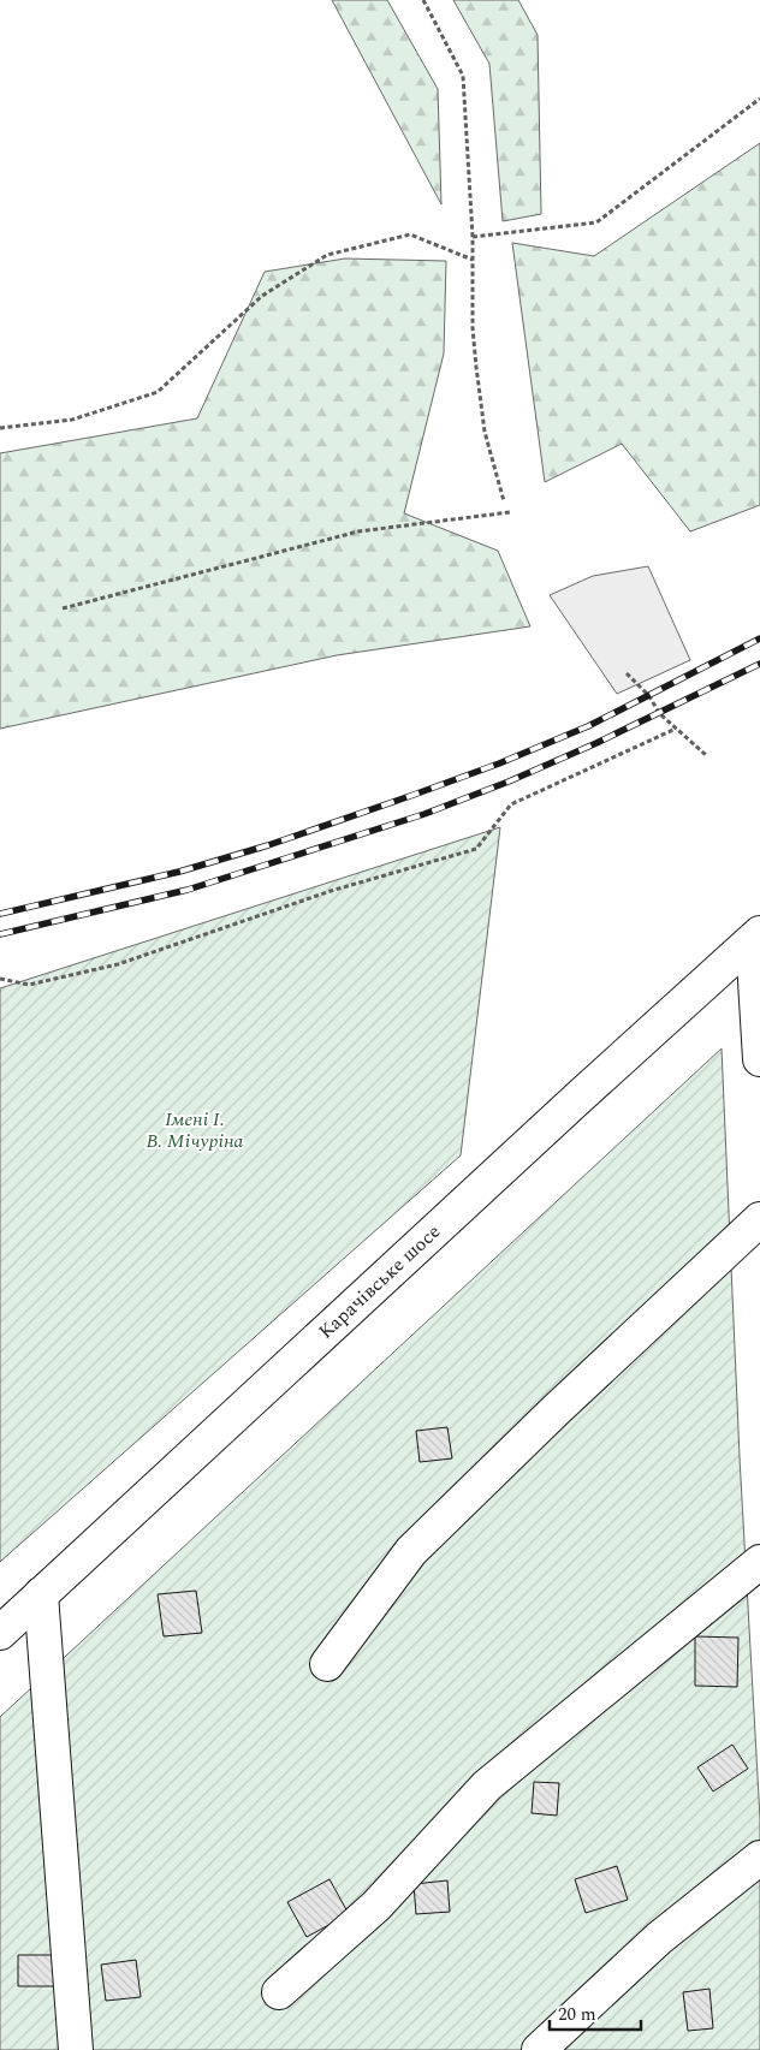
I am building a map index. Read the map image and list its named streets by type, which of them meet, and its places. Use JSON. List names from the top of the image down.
{
  "streets": {
    "street": ["Карачівське шосе"]
  },
  "parks": ["Імені І. В. Мічуріна"],
  "scale_bar": "20 m"
}
